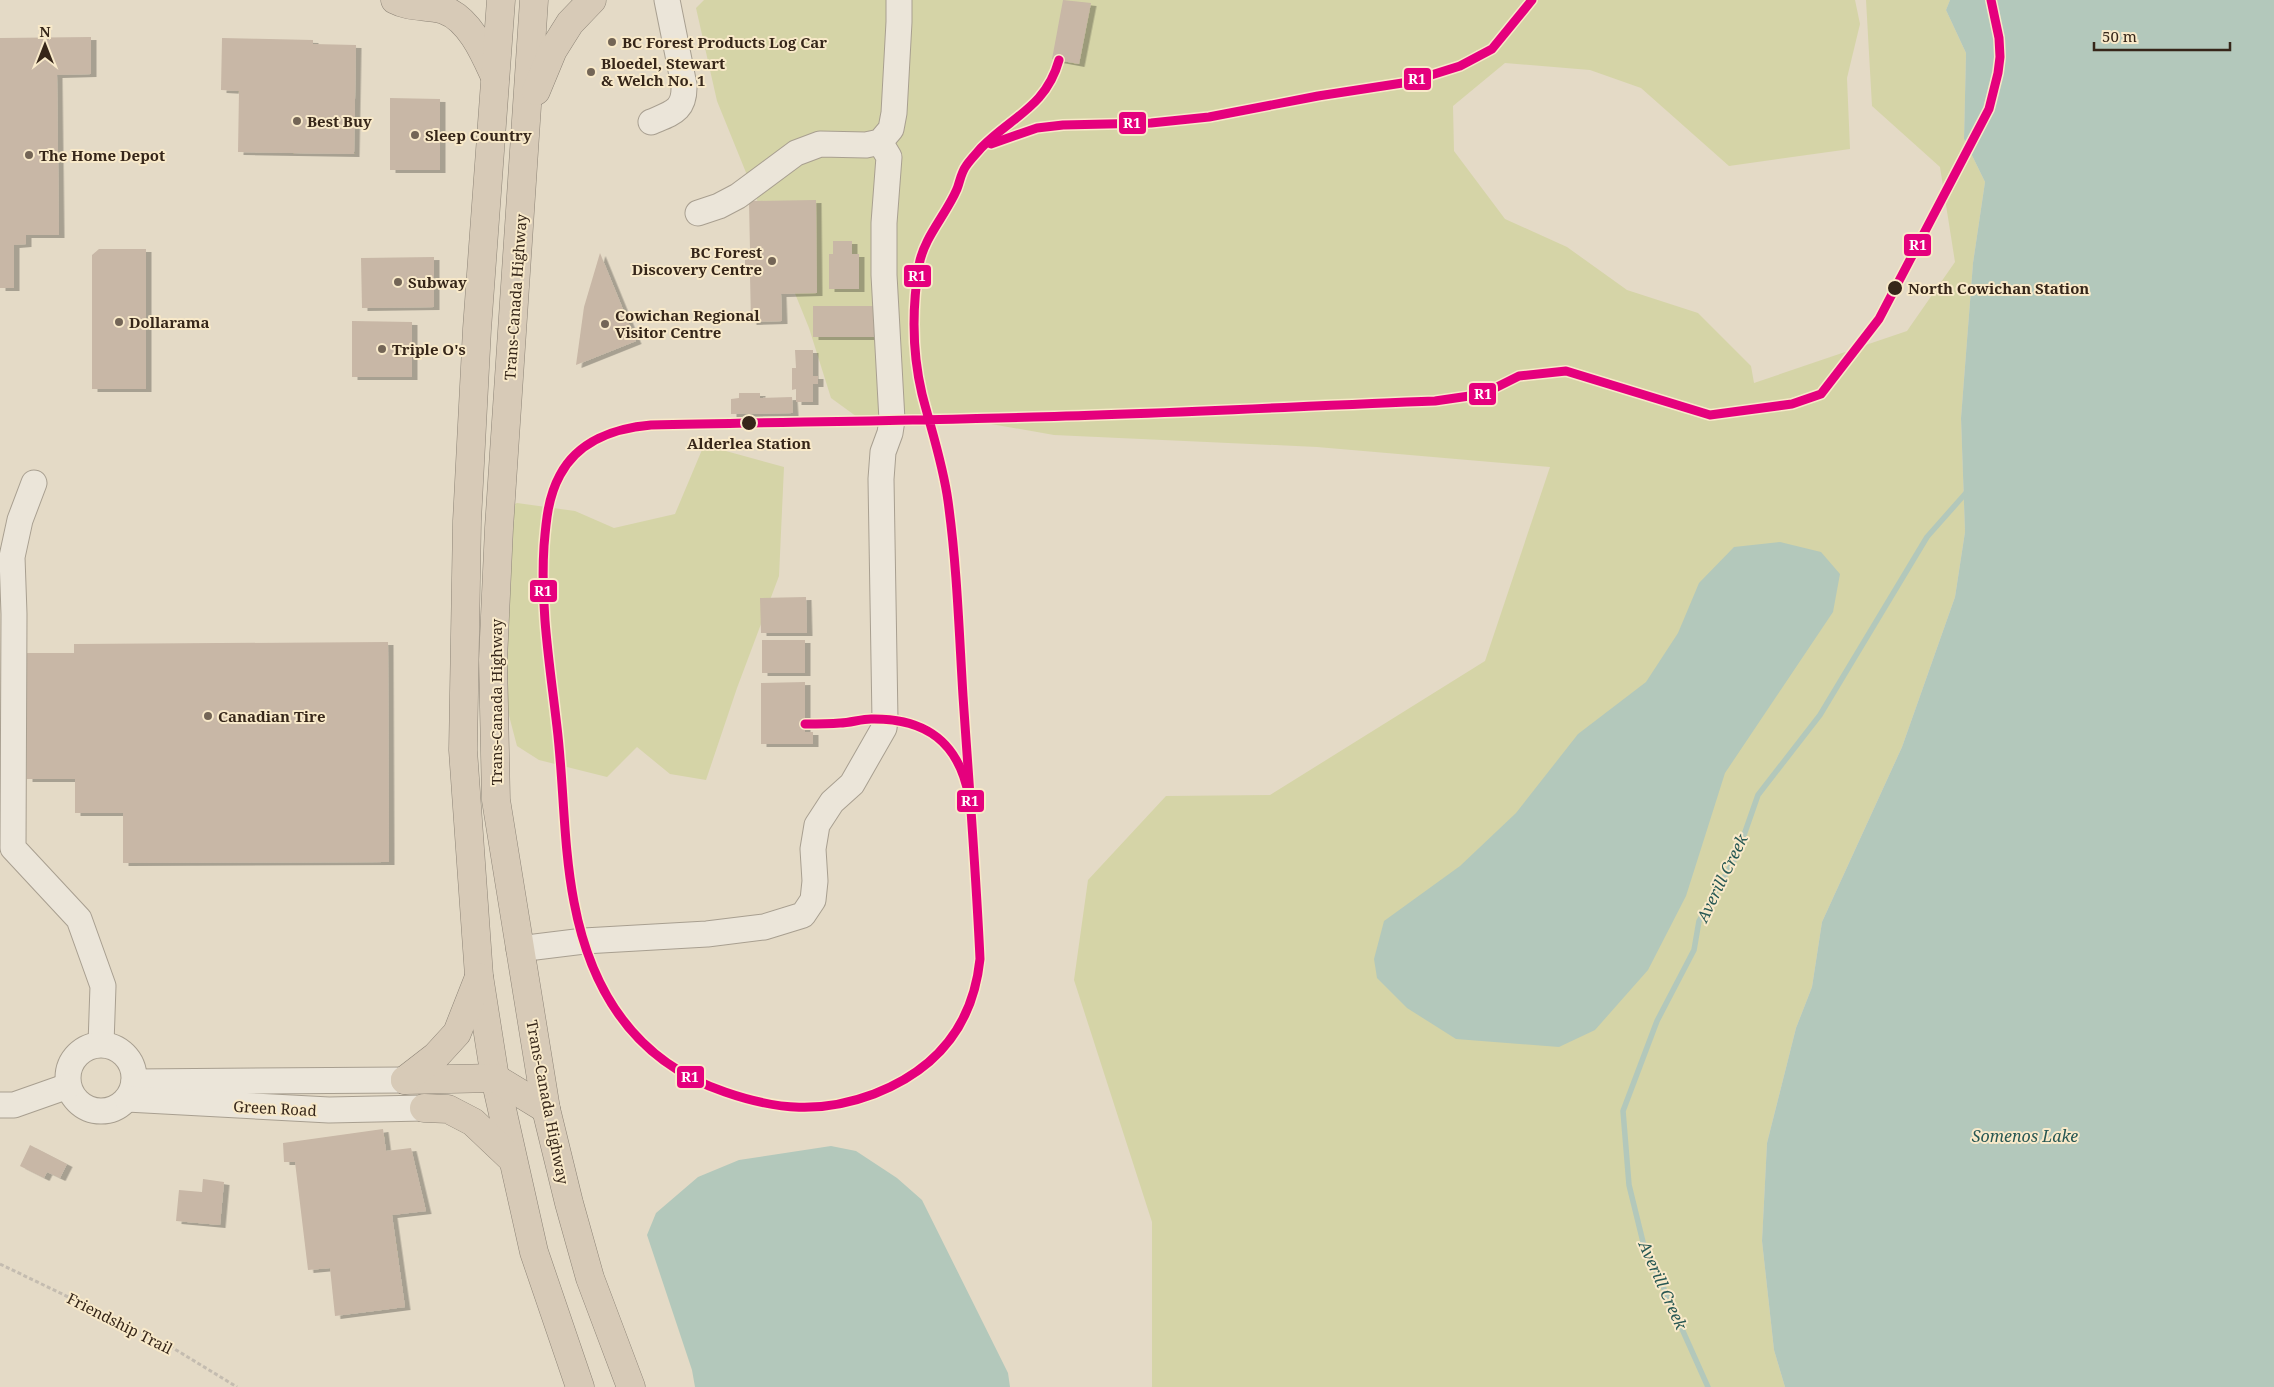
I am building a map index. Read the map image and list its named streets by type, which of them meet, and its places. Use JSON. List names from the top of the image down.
{
  "streets": {
    "highway": ["Trans-Canada Highway"],
    "street": ["Green Road"],
    "path": ["Friendship Trail"]
  },
  "water": ["Averill Creek", "Somenos Lake"],
  "places": [
    "BC Forest Products Log Car",
    "Bloedel, Stewart & Welch No. 1",
    "Best Buy",
    "Sleep Country",
    "The Home Depot",
    "BC Forest Discovery Centre",
    "Subway",
    "North Cowichan Station",
    "Dollarama",
    "Cowichan Regional Visitor Centre",
    "Triple O's",
    "Alderlea Station",
    "Canadian Tire"
  ],
  "lines": ["transit line R1"],
  "scale_bar": "50 m",
  "north": "top"
}
